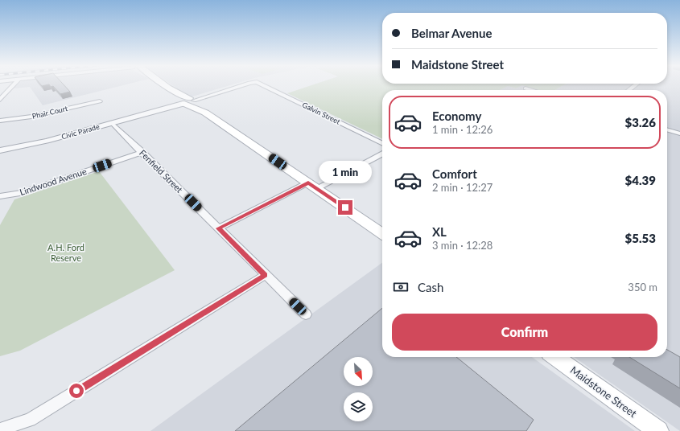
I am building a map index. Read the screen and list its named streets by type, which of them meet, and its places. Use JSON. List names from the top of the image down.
{
  "streets": {
    "main road": ["Maidstone Street"],
    "street": [
      "Phair Court",
      "Galvin Street",
      "Civic Parade",
      "Fenfield Street",
      "Lindwood Avenue"
    ]
  },
  "crossings": [
    ["Civic Parade", "Fenfield Street"],
    ["Fenfield Street", "Lindwood Avenue"]
  ],
  "parks": ["A.H. Ford Reserve"],
  "north": "bottom right",
  "page": {
    "banner": ["Belmar Avenue", "Maidstone Street"],
    "list": [
      {
        "name": "Economy",
        "note": "1 min · 12:26",
        "value": "$3.26"
      },
      {
        "name": "Comfort",
        "note": "2 min · 12:27",
        "value": "$4.39"
      },
      {
        "name": "XL",
        "note": "3 min · 12:28",
        "value": "$5.53"
      }
    ],
    "bubble": "1 min",
    "pay": ["Cash", "350 m"],
    "buttons": "Confirm"
  }
}
